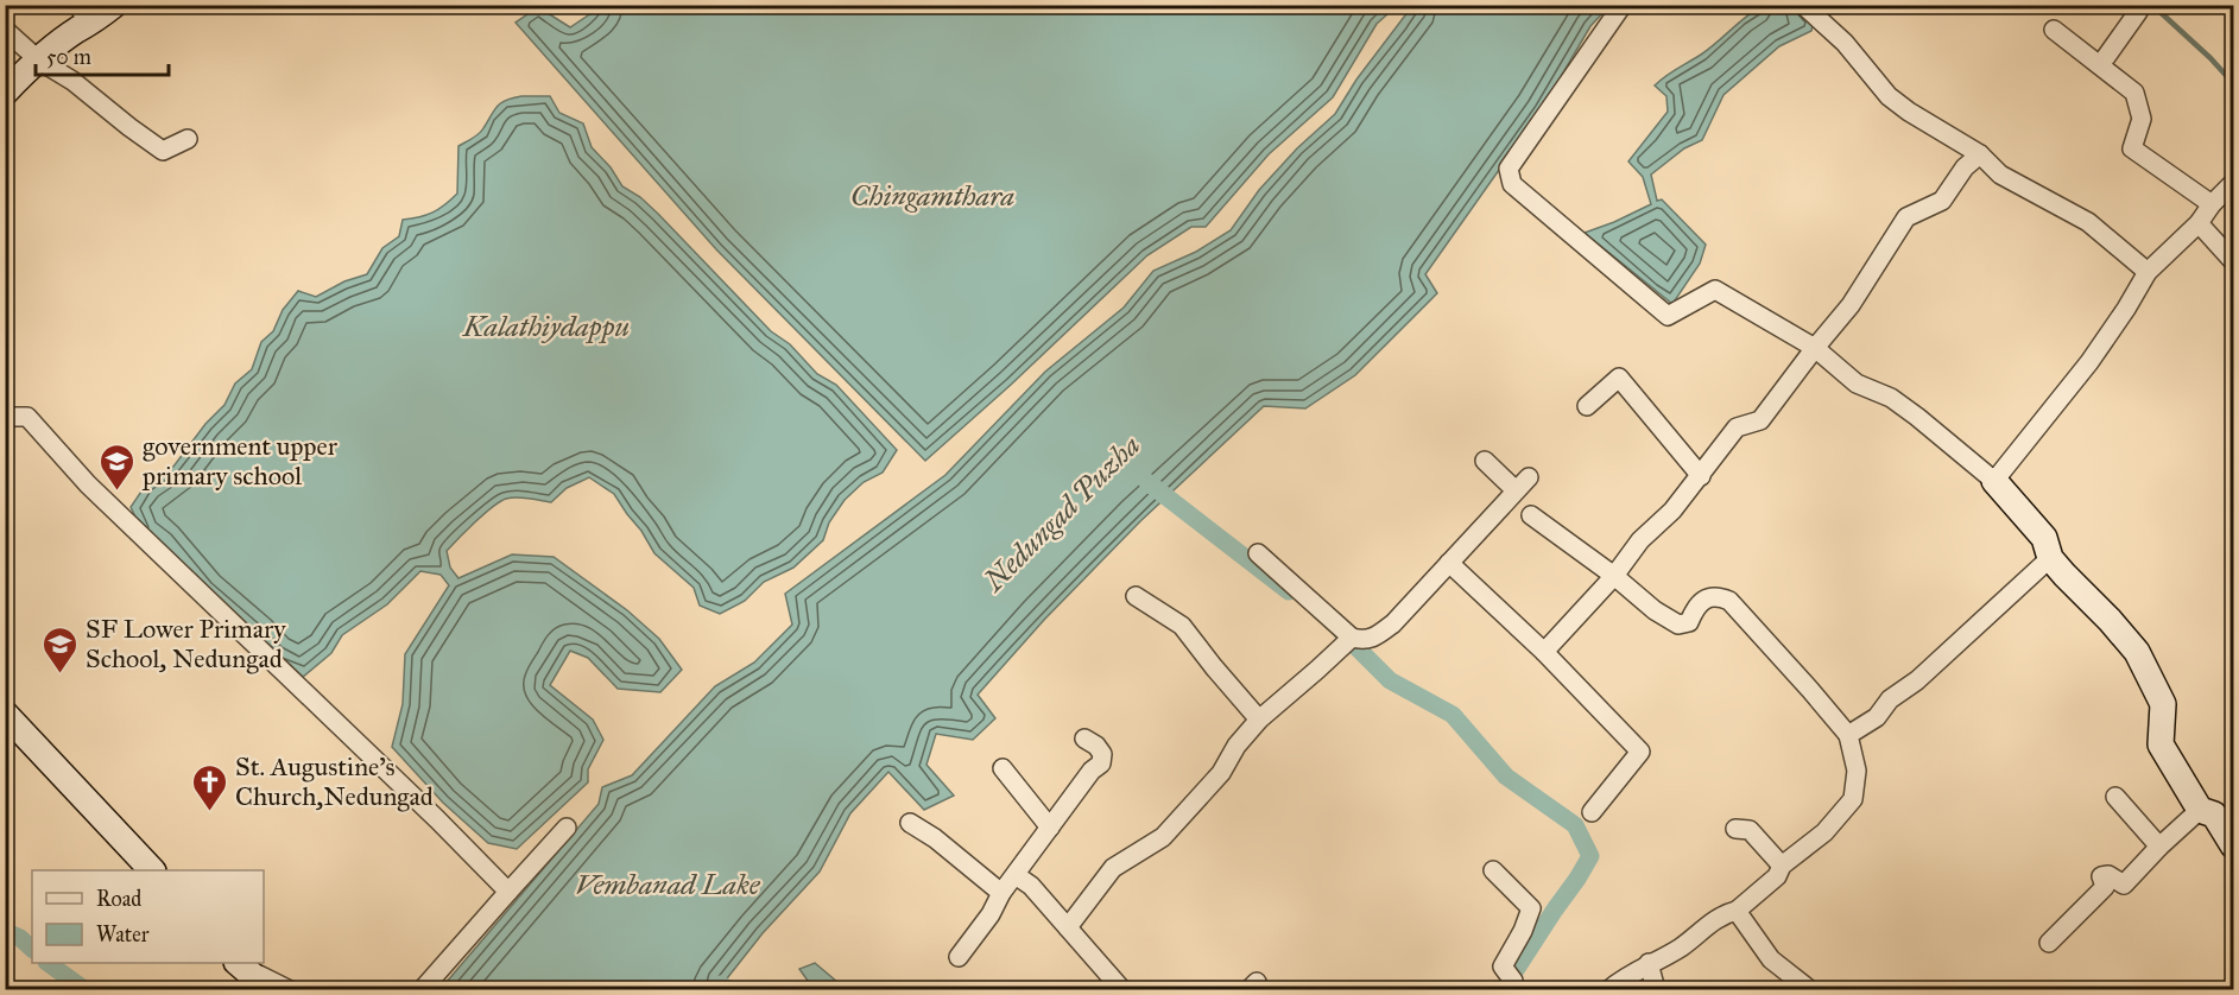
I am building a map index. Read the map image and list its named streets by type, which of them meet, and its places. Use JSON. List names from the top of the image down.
{
  "water": [
    "Chingamthara",
    "Kalathiydappu",
    "Nedungad Puzha",
    "Vembanad Lake"
  ],
  "places": {
    "school or university": ["government upper primary school", "SF Lower Primary School, Nedungad"],
    "church": ["St. Augustine's Church,Nedungad"]
  },
  "legend": ["Road", "Water"],
  "scale_bar": "50 m"
}
